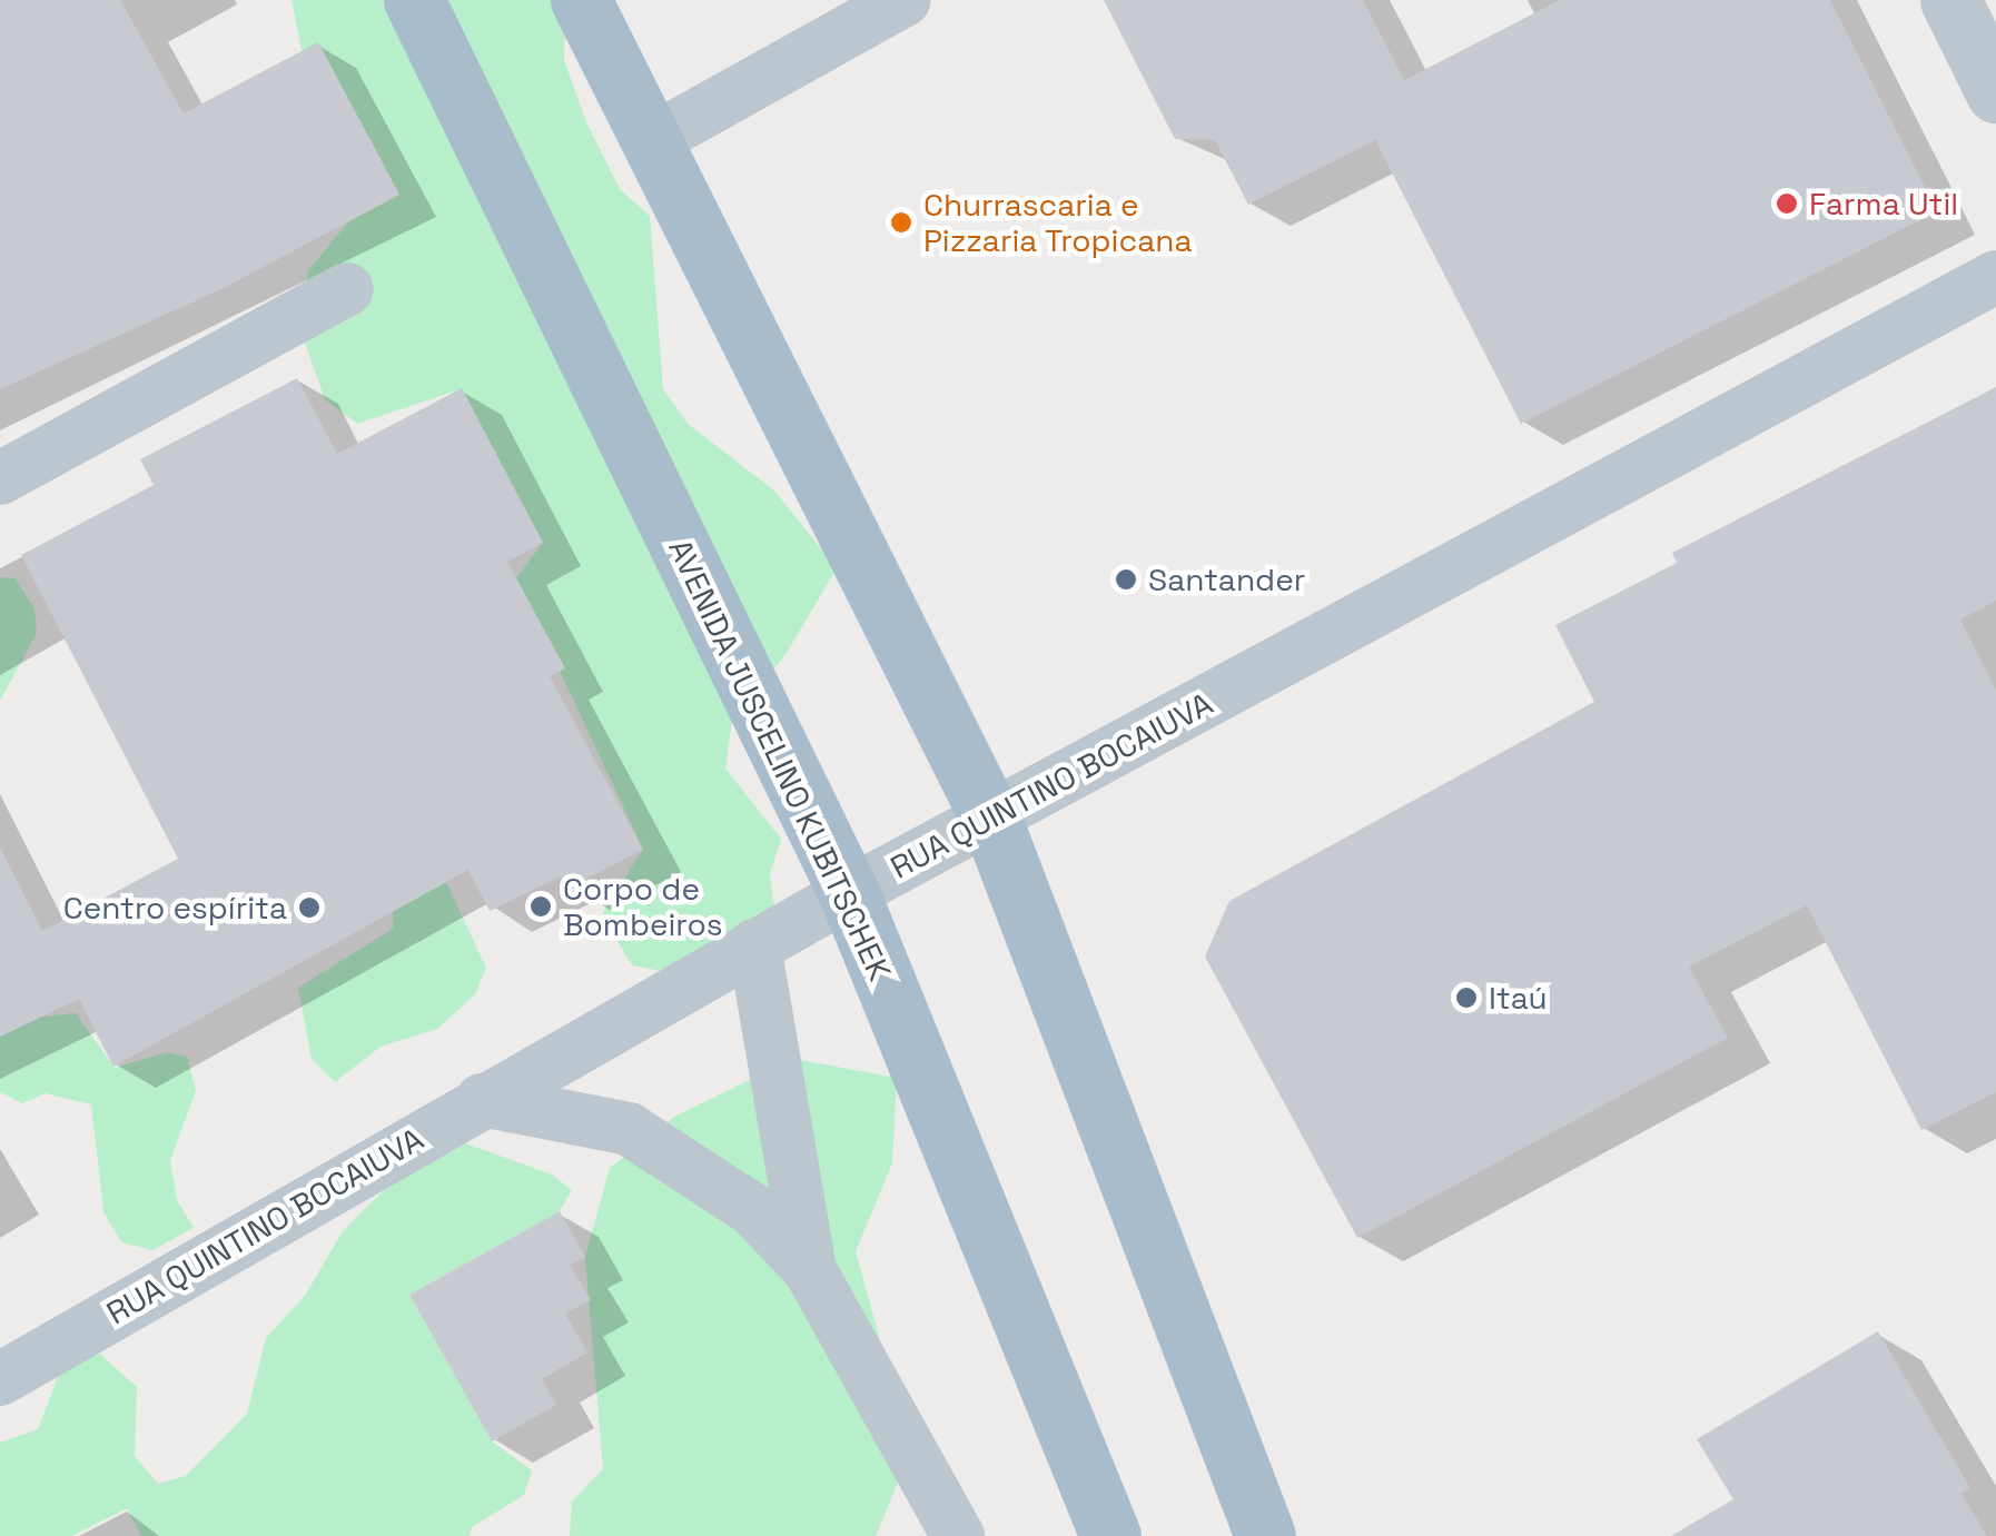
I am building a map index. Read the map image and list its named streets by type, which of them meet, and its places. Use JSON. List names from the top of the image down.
{
  "streets": {
    "main road": ["AVENIDA JUSCELINO KUBITSCHEK"],
    "street": ["RUA QUINTINO BOCAIUVA"]
  },
  "crossings": [
    ["AVENIDA JUSCELINO KUBITSCHEK", "RUA QUINTINO BOCAIUVA"]
  ],
  "places": [
    "Farma Util",
    "Churrascaria e Pizzaria Tropicana",
    "Santander",
    "Corpo de Bombeiros",
    "Centro espírita",
    "Itaú"
  ]
}
